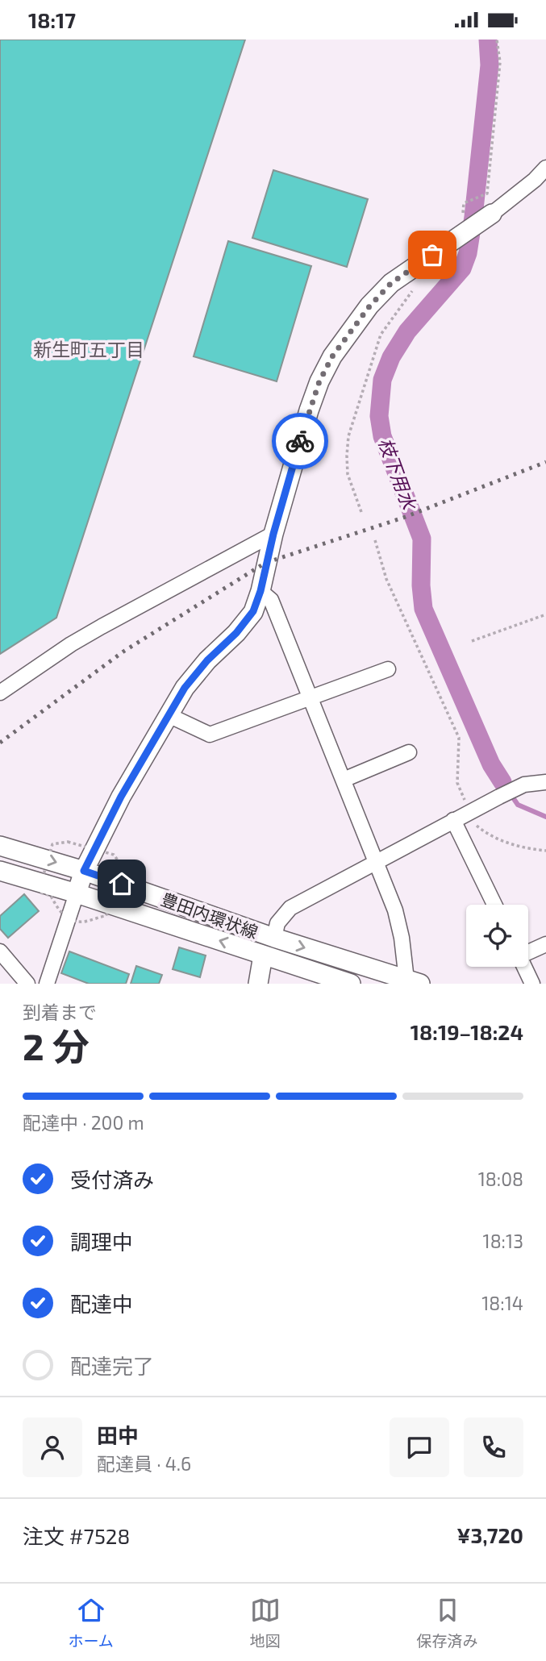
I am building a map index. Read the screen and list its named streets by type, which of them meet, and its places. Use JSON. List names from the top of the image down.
{
  "streets": {
    "street": ["豊田内環状線"]
  },
  "districts": ["新生町五丁目"],
  "water": ["枝下用水"],
  "page": {
    "status": "18:17",
    "heading": ["2 分", "到着まで", "18:19–18:24"],
    "panel": [
      "田中",
      "配達員 · 4.6",
      "注文 #7528",
      "¥3,720"
    ],
    "bar": "配達中 · 200 m",
    "list": [
      ["受付済み", "18:08"],
      ["調理中", "18:13"],
      ["配達中", "18:14"],
      "配達完了"
    ],
    "tabs": ["ホーム", "地図", "保存済み"]
  }
}
